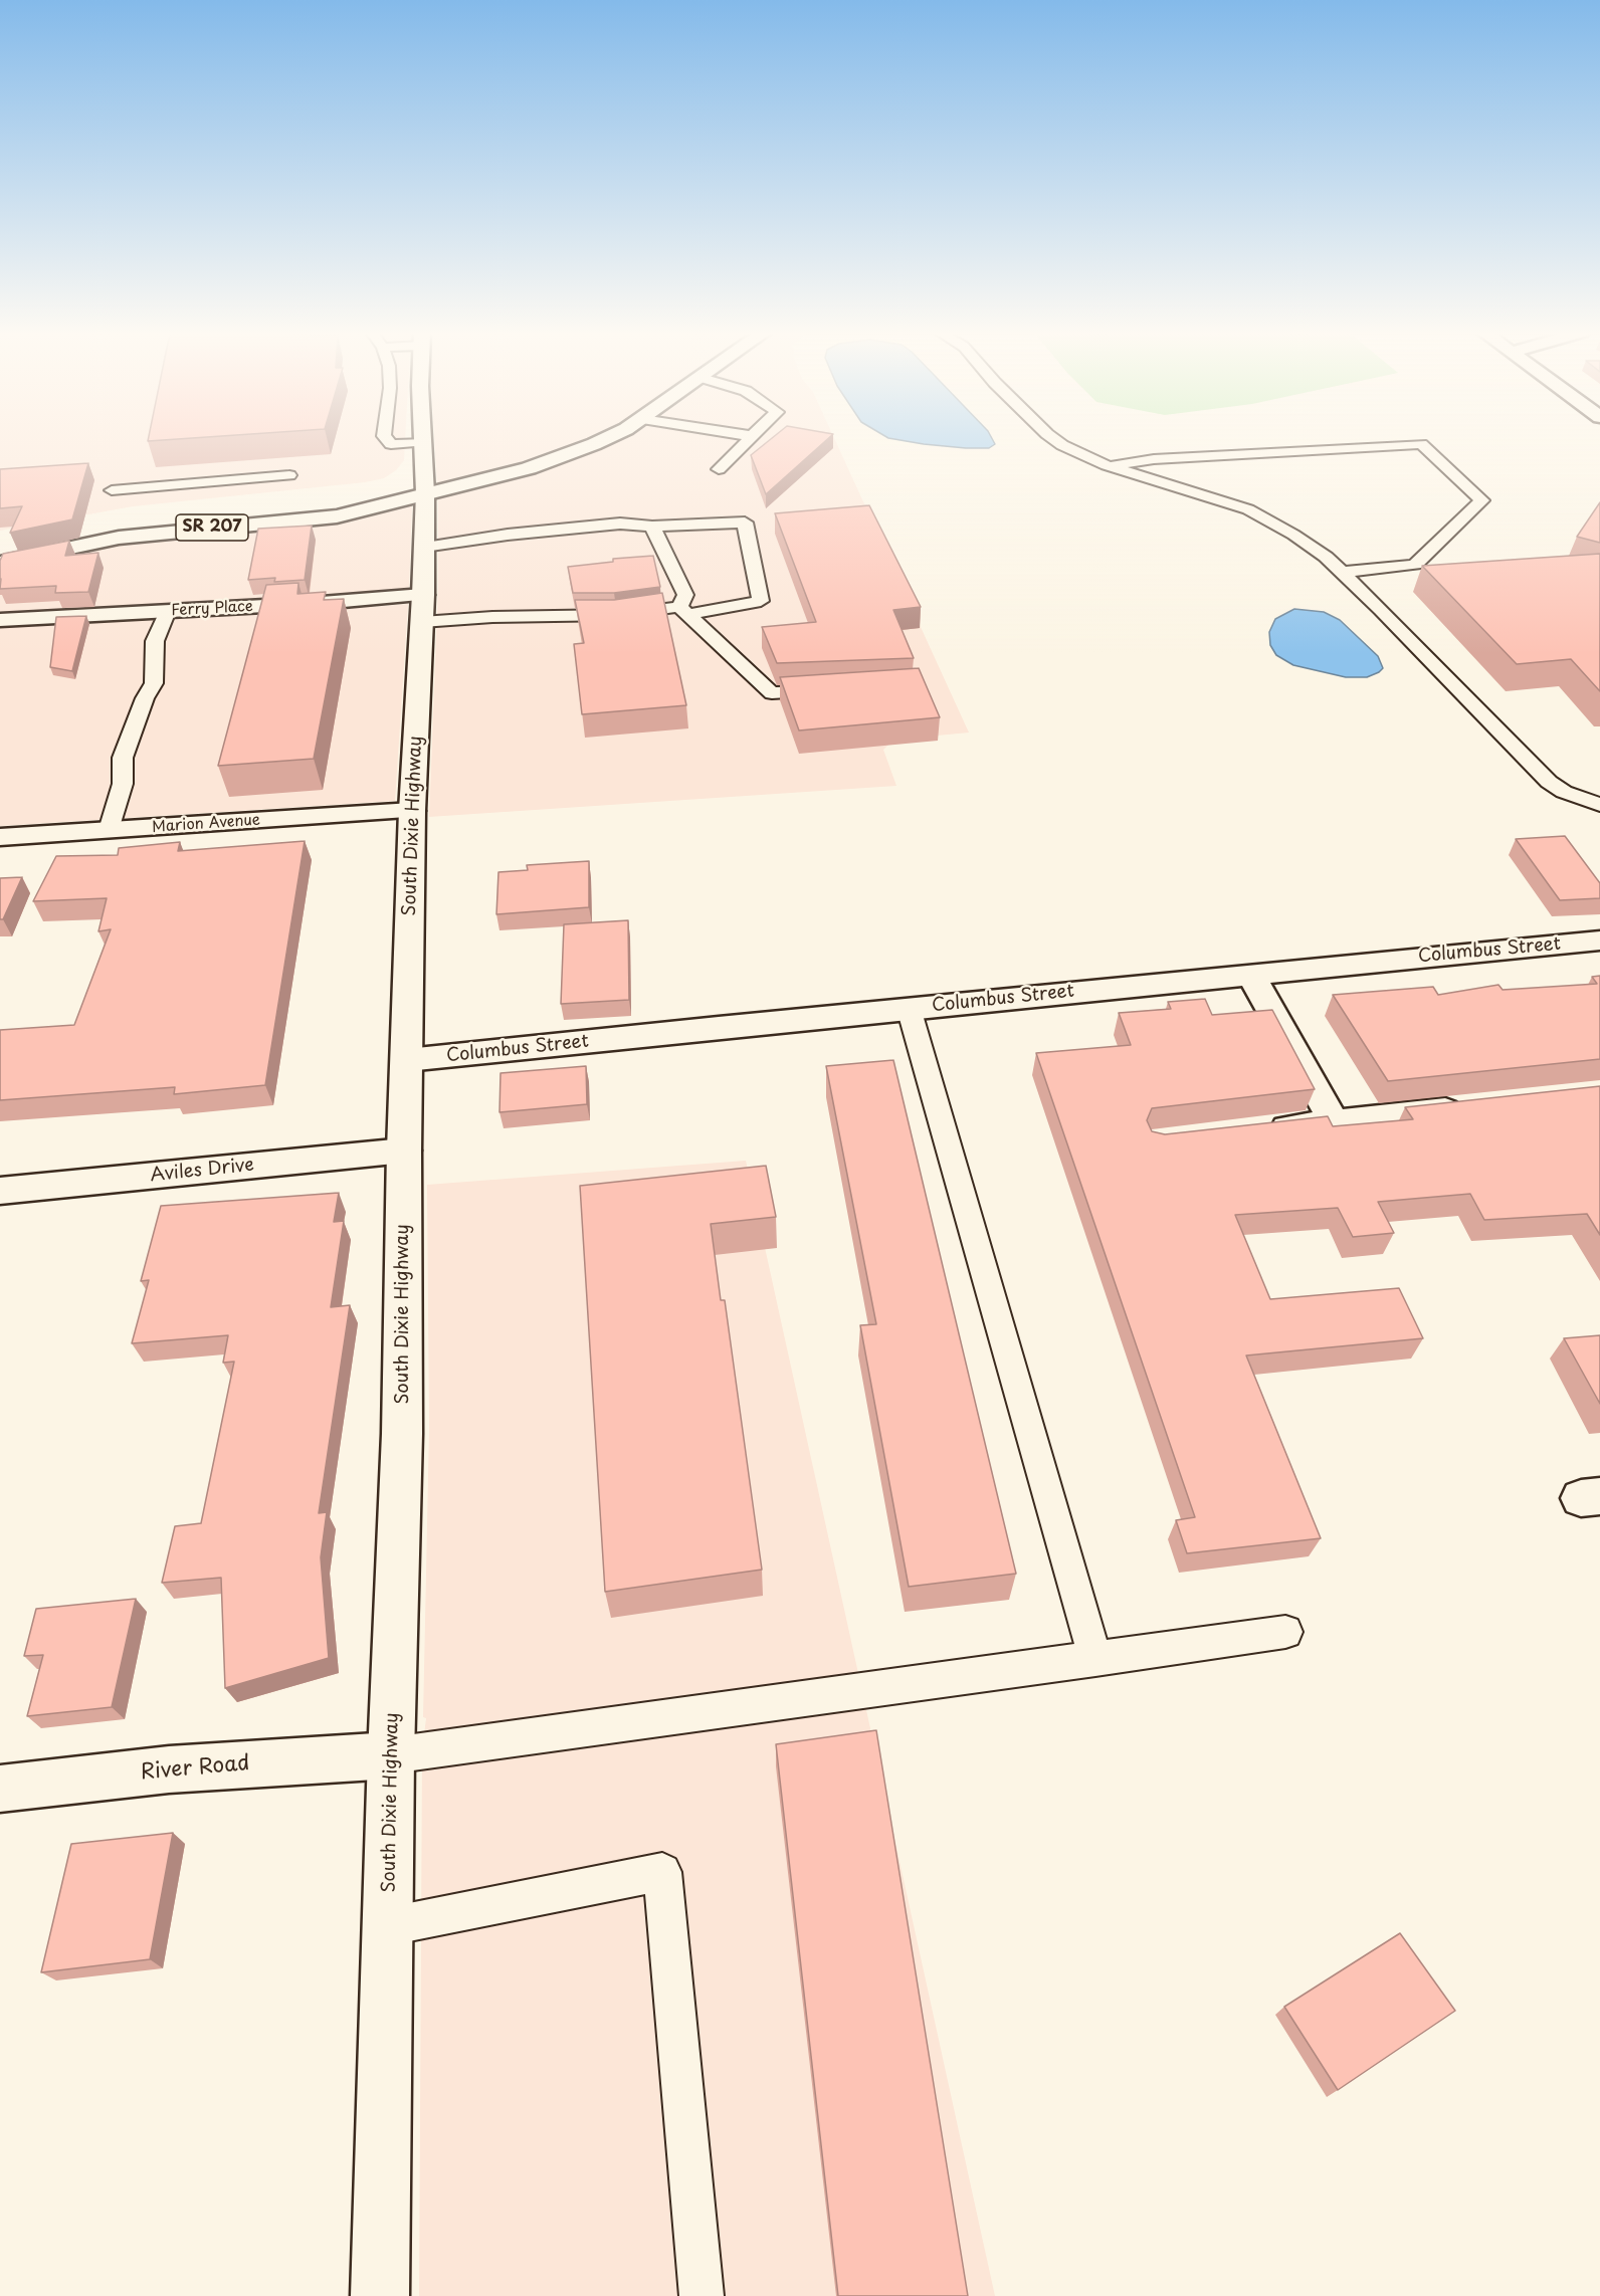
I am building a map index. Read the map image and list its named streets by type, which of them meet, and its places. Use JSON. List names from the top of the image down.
{
  "streets": {
    "main road": [
      "SR 207",
      "Ferry Place",
      "Marion Avenue",
      "South Dixie Highway",
      "Columbus Street",
      "Aviles Drive",
      "River Road"
    ]
  },
  "crossings": [
    ["SR 207", "South Dixie Highway"],
    ["Ferry Place", "South Dixie Highway"],
    ["Marion Avenue", "South Dixie Highway"],
    ["South Dixie Highway", "Columbus Street"],
    ["South Dixie Highway", "Aviles Drive"],
    ["South Dixie Highway", "River Road"]
  ]
}
